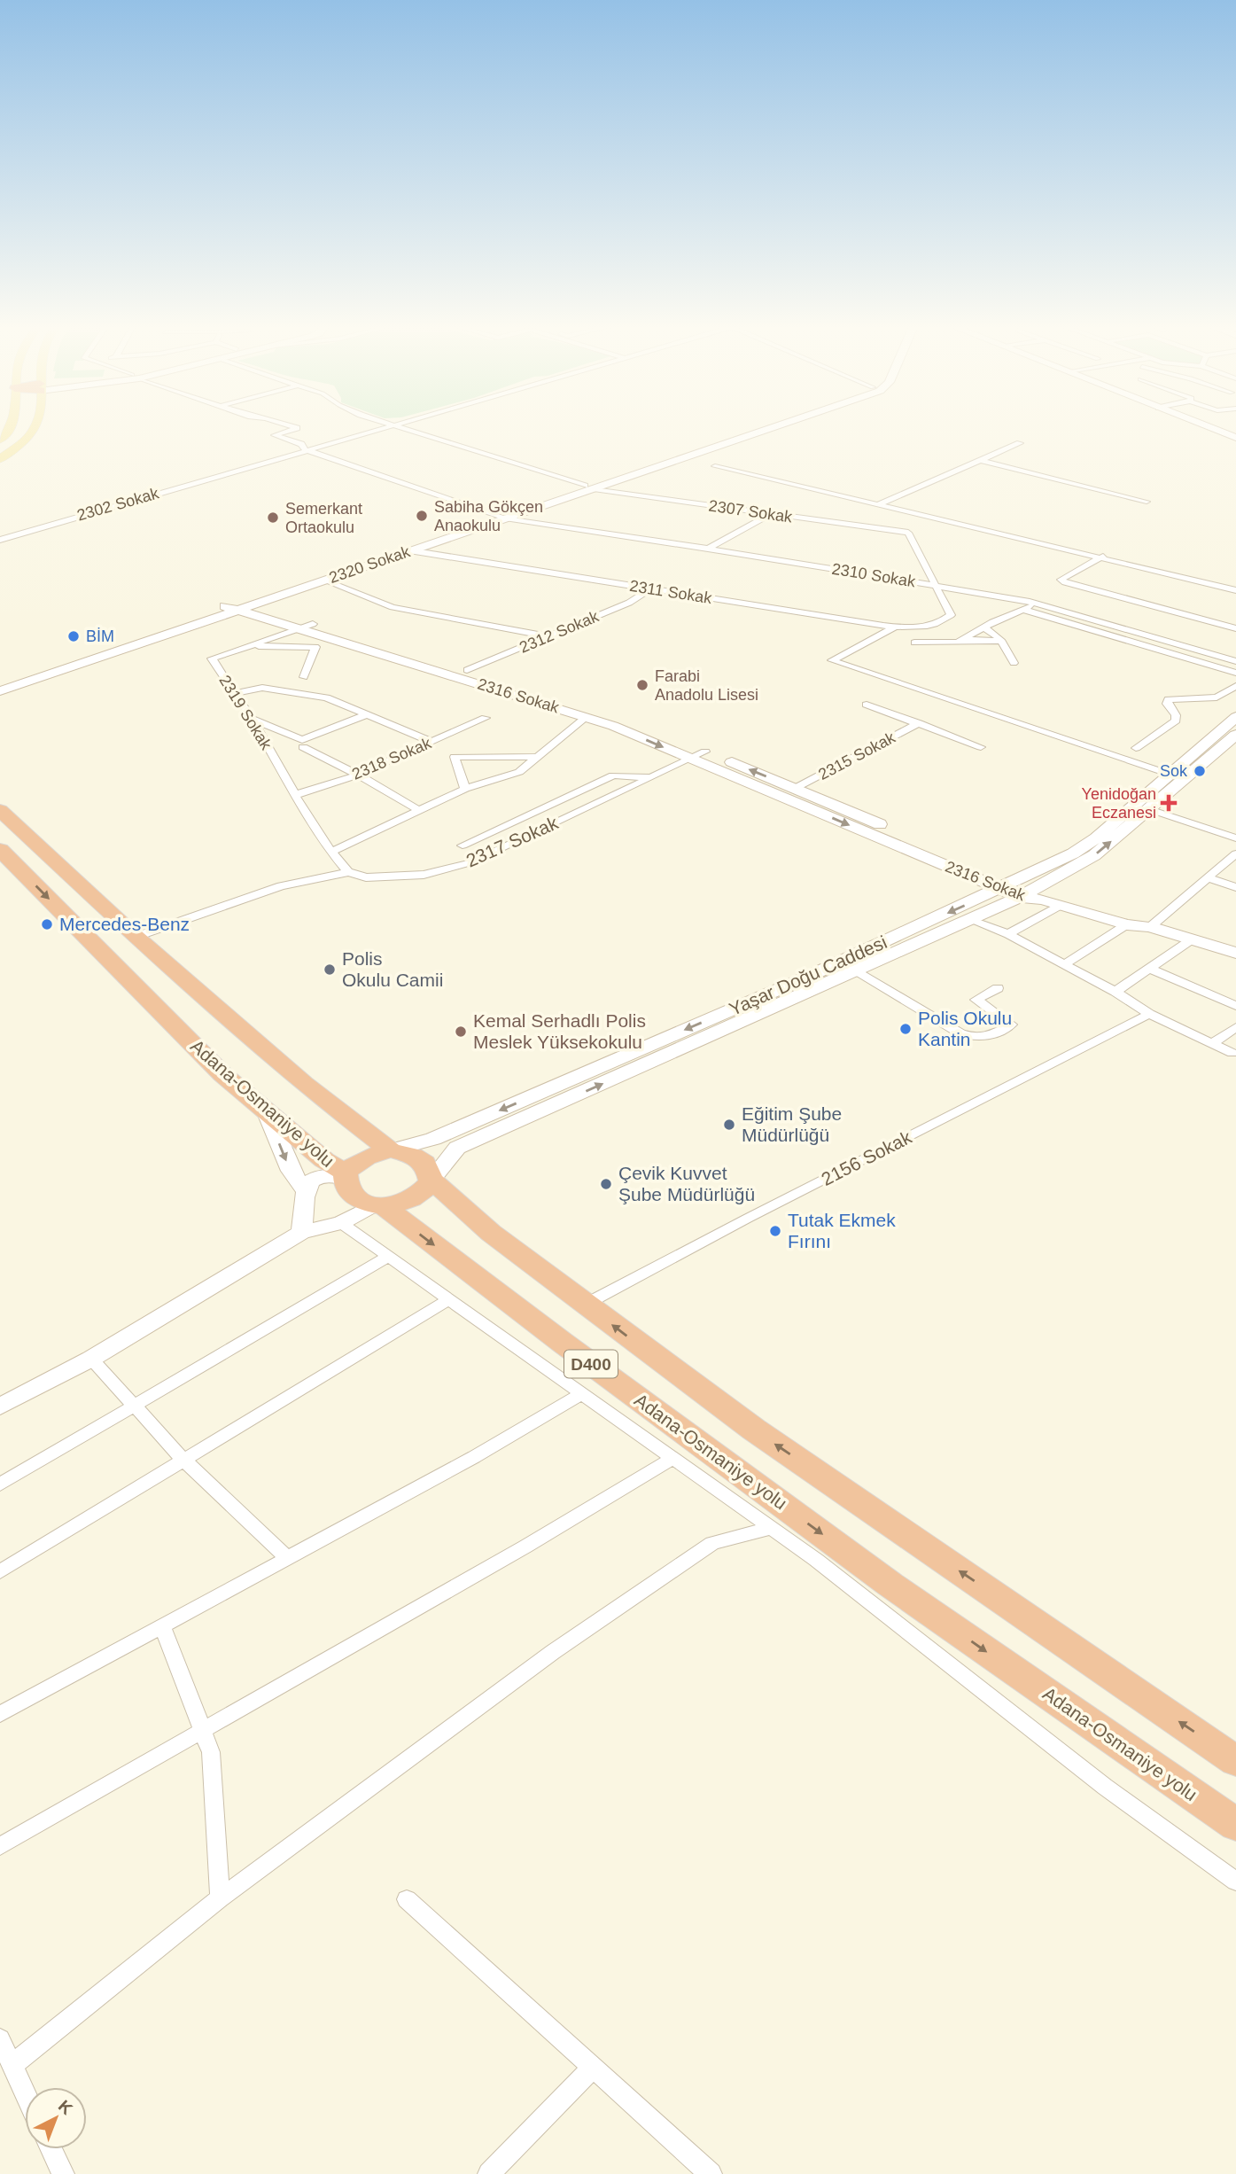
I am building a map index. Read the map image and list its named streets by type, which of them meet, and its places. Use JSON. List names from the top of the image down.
{
  "streets": {
    "highway": ["Yaşar Doğu Caddesi", "Adana-Osmaniye yolu", "D400"],
    "street": [
      "2302 Sokak",
      "2307 Sokak",
      "2320 Sokak",
      "2310 Sokak",
      "2311 Sokak",
      "2312 Sokak",
      "2316 Sokak",
      "2319 Sokak",
      "2315 Sokak",
      "2318 Sokak",
      "2317 Sokak",
      "2156 Sokak"
    ]
  },
  "crossings": [
    ["2302 Sokak", "2310 Sokak"],
    ["2307 Sokak", "2320 Sokak"],
    ["2307 Sokak", "2310 Sokak"],
    ["2307 Sokak", "2311 Sokak"],
    ["2320 Sokak", "2310 Sokak"],
    ["2320 Sokak", "2311 Sokak"],
    ["2320 Sokak", "2316 Sokak"],
    ["2310 Sokak", "2311 Sokak"],
    ["2311 Sokak", "2312 Sokak"],
    ["2312 Sokak", "2316 Sokak"],
    ["2316 Sokak", "2319 Sokak"],
    ["2316 Sokak", "2315 Sokak"],
    ["2316 Sokak", "2317 Sokak"],
    ["2316 Sokak", "Yaşar Doğu Caddesi"],
    ["2319 Sokak", "2318 Sokak"],
    ["Yaşar Doğu Caddesi", "Adana-Osmaniye yolu"],
    ["Yaşar Doğu Caddesi", "D400"],
    ["Adana-Osmaniye yolu", "D400"],
    ["2156 Sokak", "D400"]
  ],
  "places": {
    "other": [
      "Sabiha Gökçen Anaokulu",
      "Semerkant Ortaokulu",
      "BİM",
      "Farabi Anadolu Lisesi",
      "Sok",
      "Mercedes-Benz",
      "Polis Okulu Camii",
      "Polis Okulu Kantin",
      "Kemal Serhadlı Polis Meslek Yüksekokulu",
      "Eğitim Şube Müdürlüğü",
      "Çevik Kuvvet Şube Müdürlüğü",
      "Tutak Ekmek Fırını"
    ],
    "health": ["Yenidoğan Eczanesi"]
  },
  "north": "top right"
}
